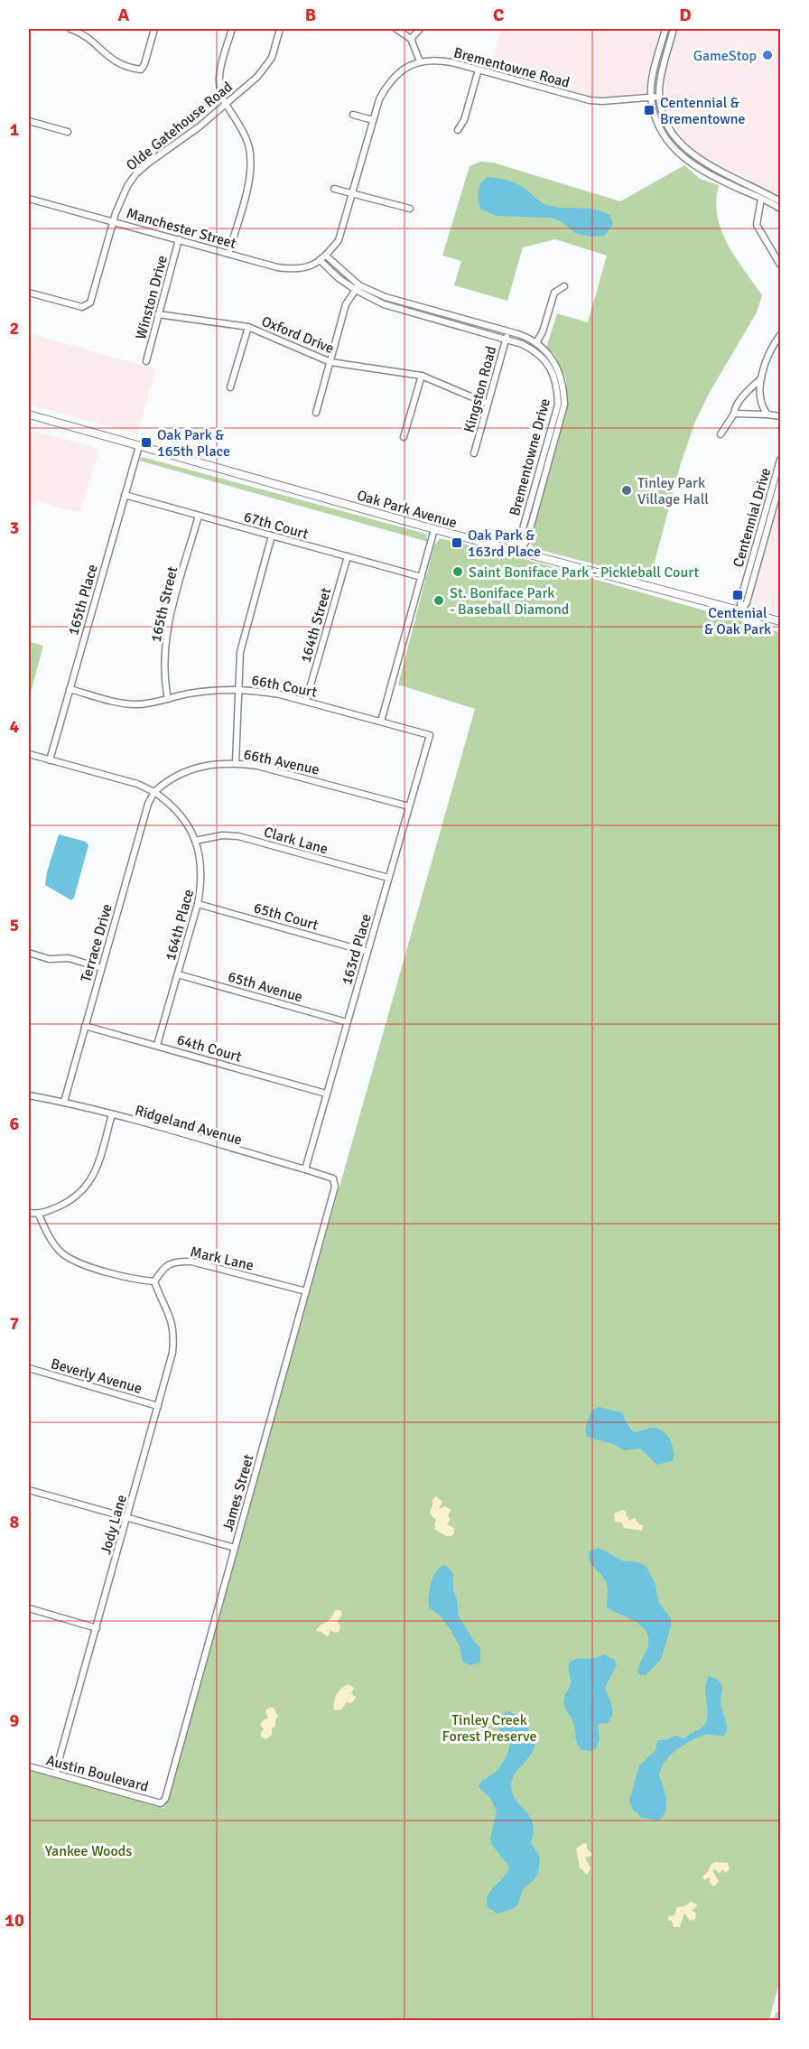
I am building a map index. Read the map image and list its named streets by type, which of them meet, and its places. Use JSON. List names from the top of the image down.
{
  "streets": {
    "street": [
      "Brementowne Road",
      "Olde Gatehouse Road",
      "Manchester Street",
      "Winston Drive",
      "Oxford Drive",
      "Kingston Road",
      "Brementowne Drive",
      "Oak Park Avenue",
      "Centennial Drive",
      "67th Court",
      "165th Place",
      "165th Street",
      "164th Street",
      "66th Court",
      "66th Avenue",
      "Clark Lane",
      "65th Court",
      "164th Place",
      "Terrace Drive",
      "163rd Place",
      "65th Avenue",
      "64th Court",
      "Ridgeland Avenue",
      "Mark Lane",
      "Beverly Avenue",
      "James Street",
      "Jody Lane",
      "Austin Boulevard"
    ]
  },
  "crossings": [
    ["Olde Gatehouse Road", "Manchester Street"],
    ["Manchester Street", "Winston Drive"],
    ["Manchester Street", "Brementowne Drive"],
    ["Winston Drive", "Oxford Drive"],
    ["Oxford Drive", "Kingston Road"],
    ["Kingston Road", "Brementowne Drive"],
    ["Brementowne Drive", "Oak Park Avenue"],
    ["Oak Park Avenue", "Centennial Drive"],
    ["Oak Park Avenue", "165th Place"],
    ["67th Court", "165th Place"],
    ["67th Court", "165th Street"],
    ["67th Court", "164th Street"],
    ["165th Place", "66th Court"],
    ["165th Street", "66th Court"],
    ["164th Street", "66th Court"],
    ["66th Court", "163rd Place"],
    ["66th Avenue", "164th Place"],
    ["66th Avenue", "Terrace Drive"],
    ["66th Avenue", "163rd Place"],
    ["Clark Lane", "164th Place"],
    ["Clark Lane", "163rd Place"],
    ["65th Court", "164th Place"],
    ["65th Court", "163rd Place"],
    ["164th Place", "Terrace Drive"],
    ["164th Place", "65th Avenue"],
    ["164th Place", "64th Court"],
    ["Terrace Drive", "64th Court"],
    ["Terrace Drive", "Ridgeland Avenue"],
    ["163rd Place", "65th Avenue"],
    ["163rd Place", "64th Court"],
    ["163rd Place", "Ridgeland Avenue"],
    ["Ridgeland Avenue", "James Street"],
    ["Mark Lane", "James Street"],
    ["Mark Lane", "Jody Lane"],
    ["Beverly Avenue", "Jody Lane"],
    ["James Street", "Austin Boulevard"],
    ["Jody Lane", "Austin Boulevard"]
  ],
  "parks": ["Tinley Creek Forest Preserve", "Yankee Woods"],
  "places": {
    "other": [
      "GameStop",
      "Tinley Park Village Hall",
      "Saint Boniface Park - Pickleball Court",
      "St. Boniface Park - Baseball Diamond"
    ],
    "transit": [
      "Centennial & Brementowne",
      "Oak Park & 165th Place",
      "Oak Park & 163rd Place",
      "Centenial & Oak Park"
    ]
  },
  "grid": {
    "columns": [
      "A",
      "B",
      "C",
      "D"
    ],
    "rows": [
      "1",
      "2",
      "3",
      "4",
      "5",
      "6",
      "7",
      "8",
      "9",
      "10"
    ]
  }
}
